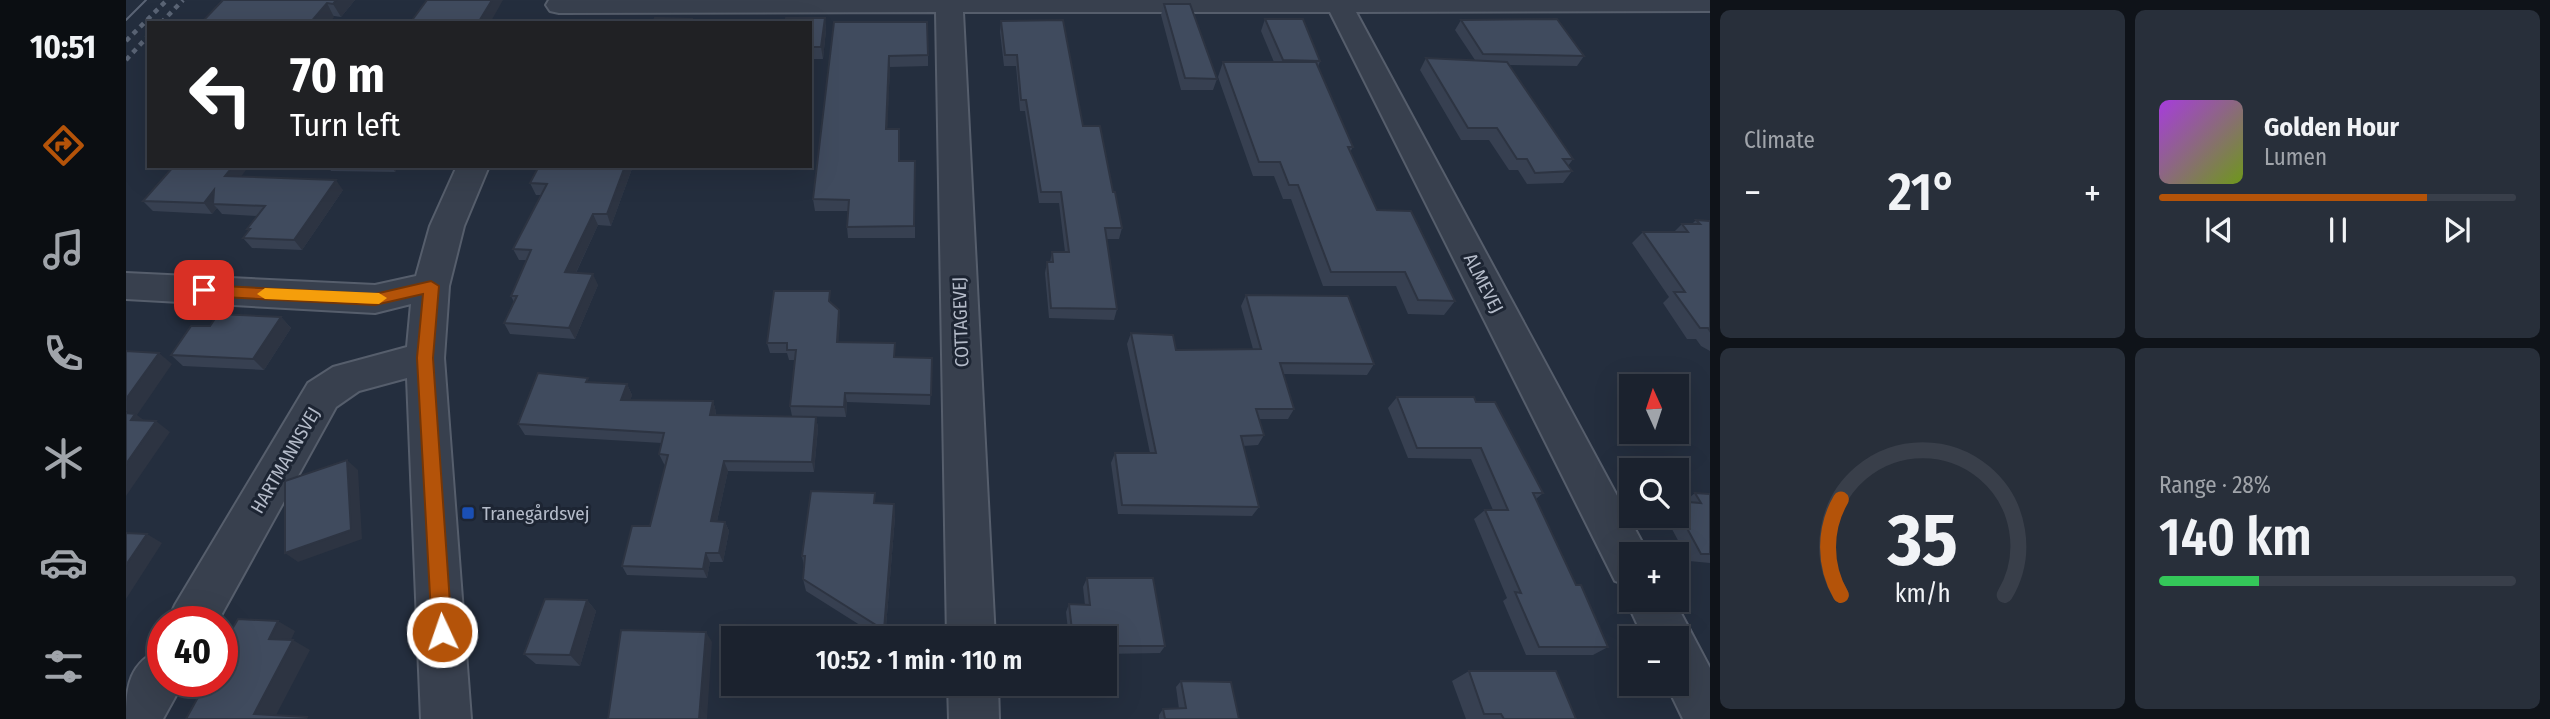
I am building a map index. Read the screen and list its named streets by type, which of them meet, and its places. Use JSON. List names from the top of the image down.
{
  "streets": {
    "street": ["ALMEVEJ", "COTTAGEVEJ", "HARTMANNSVEJ"]
  },
  "places": {
    "transit": ["Tranegårdsvej"]
  },
  "north": "top",
  "page": {
    "tabs": "10:51",
    "tile": [
      "Climate",
      ["Range · 28%", "140 km"]
    ],
    "turn": ["70 m", "Turn left"],
    "song": ["Golden Hour", "Lumen"],
    "heat": ["−", "21°", "+"],
    "map_buttons": ["+", "−"],
    "limit": "40",
    "trip": "10:52 · 1 min · 110 m",
    "gauge": ["35", "km/h"]
  }
}
